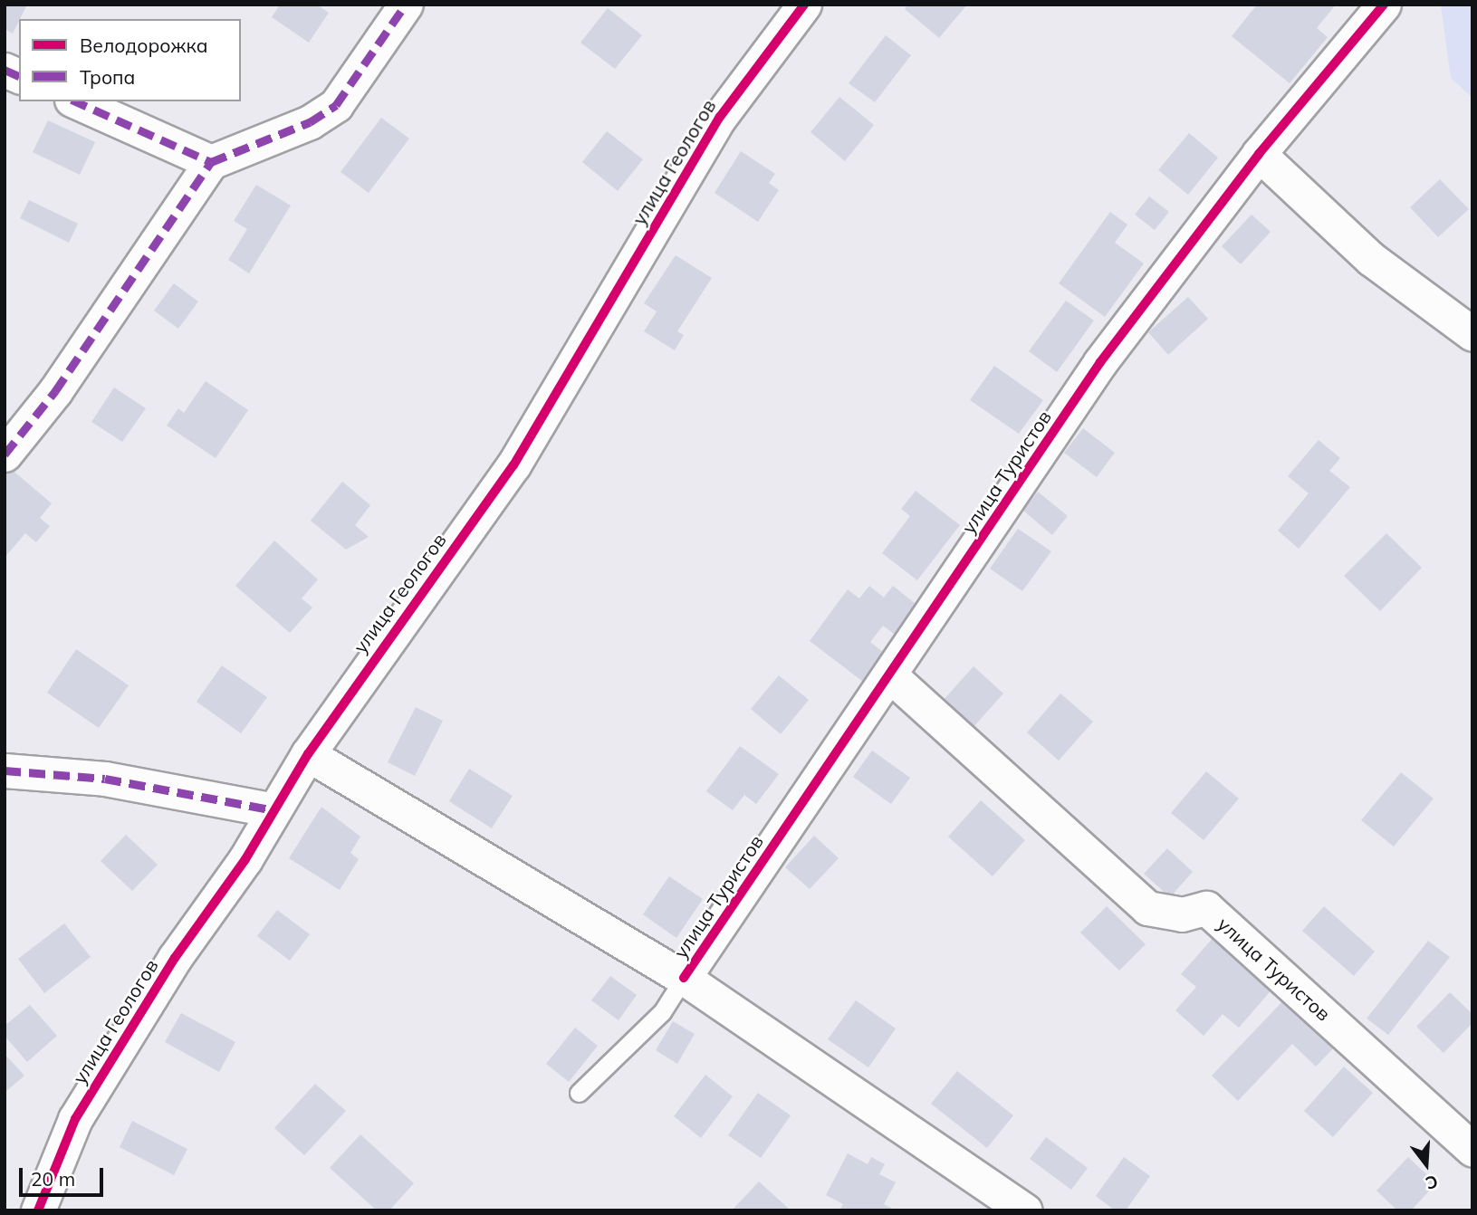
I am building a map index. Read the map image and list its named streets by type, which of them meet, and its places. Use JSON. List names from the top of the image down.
{
  "streets": {
    "street": ["улица Геологов", "улица Туристов"]
  },
  "crossings": [
    ["улица Геологов", "улица Туристов"]
  ],
  "legend": ["Велодорожка", "Тропа"],
  "scale_bar": "20 m",
  "north": "bottom"
}
